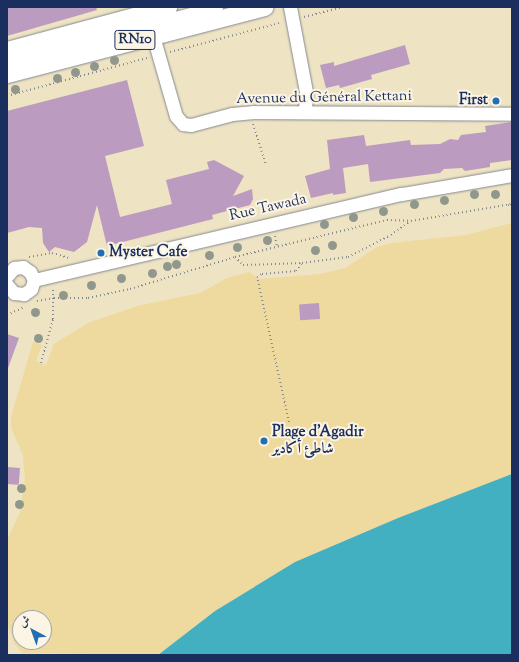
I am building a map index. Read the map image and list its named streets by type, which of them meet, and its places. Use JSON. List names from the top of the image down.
{
  "streets": {
    "main road": ["RN10"],
    "street": ["Avenue du Général Kettani", "Rue Tawada"]
  },
  "crossings": [
    ["RN10", "Avenue du Général Kettani"]
  ],
  "places": ["First", "Myster Cafe", "Plage d'Agadir شاطئ أكادير"],
  "north": "top left"
}
